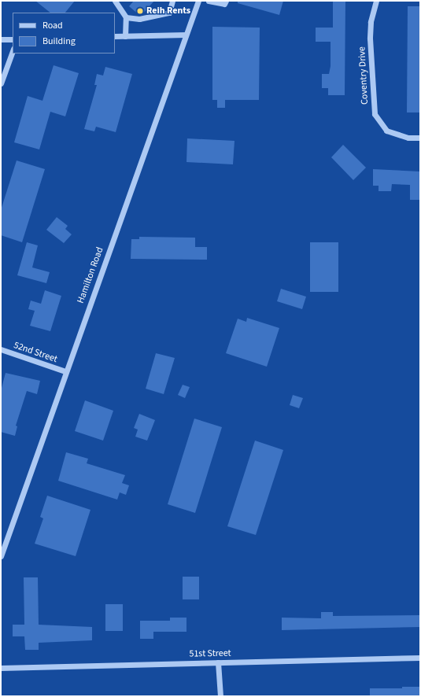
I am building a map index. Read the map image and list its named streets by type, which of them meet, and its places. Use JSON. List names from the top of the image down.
{
  "streets": {
    "street": [
      "Coventry Drive",
      "Hamilton Road",
      "52nd Street",
      "51st Street"
    ]
  },
  "crossings": [
    ["Hamilton Road", "52nd Street"]
  ],
  "places": ["Reih Rents"],
  "legend": ["Road", "Building"]
}
